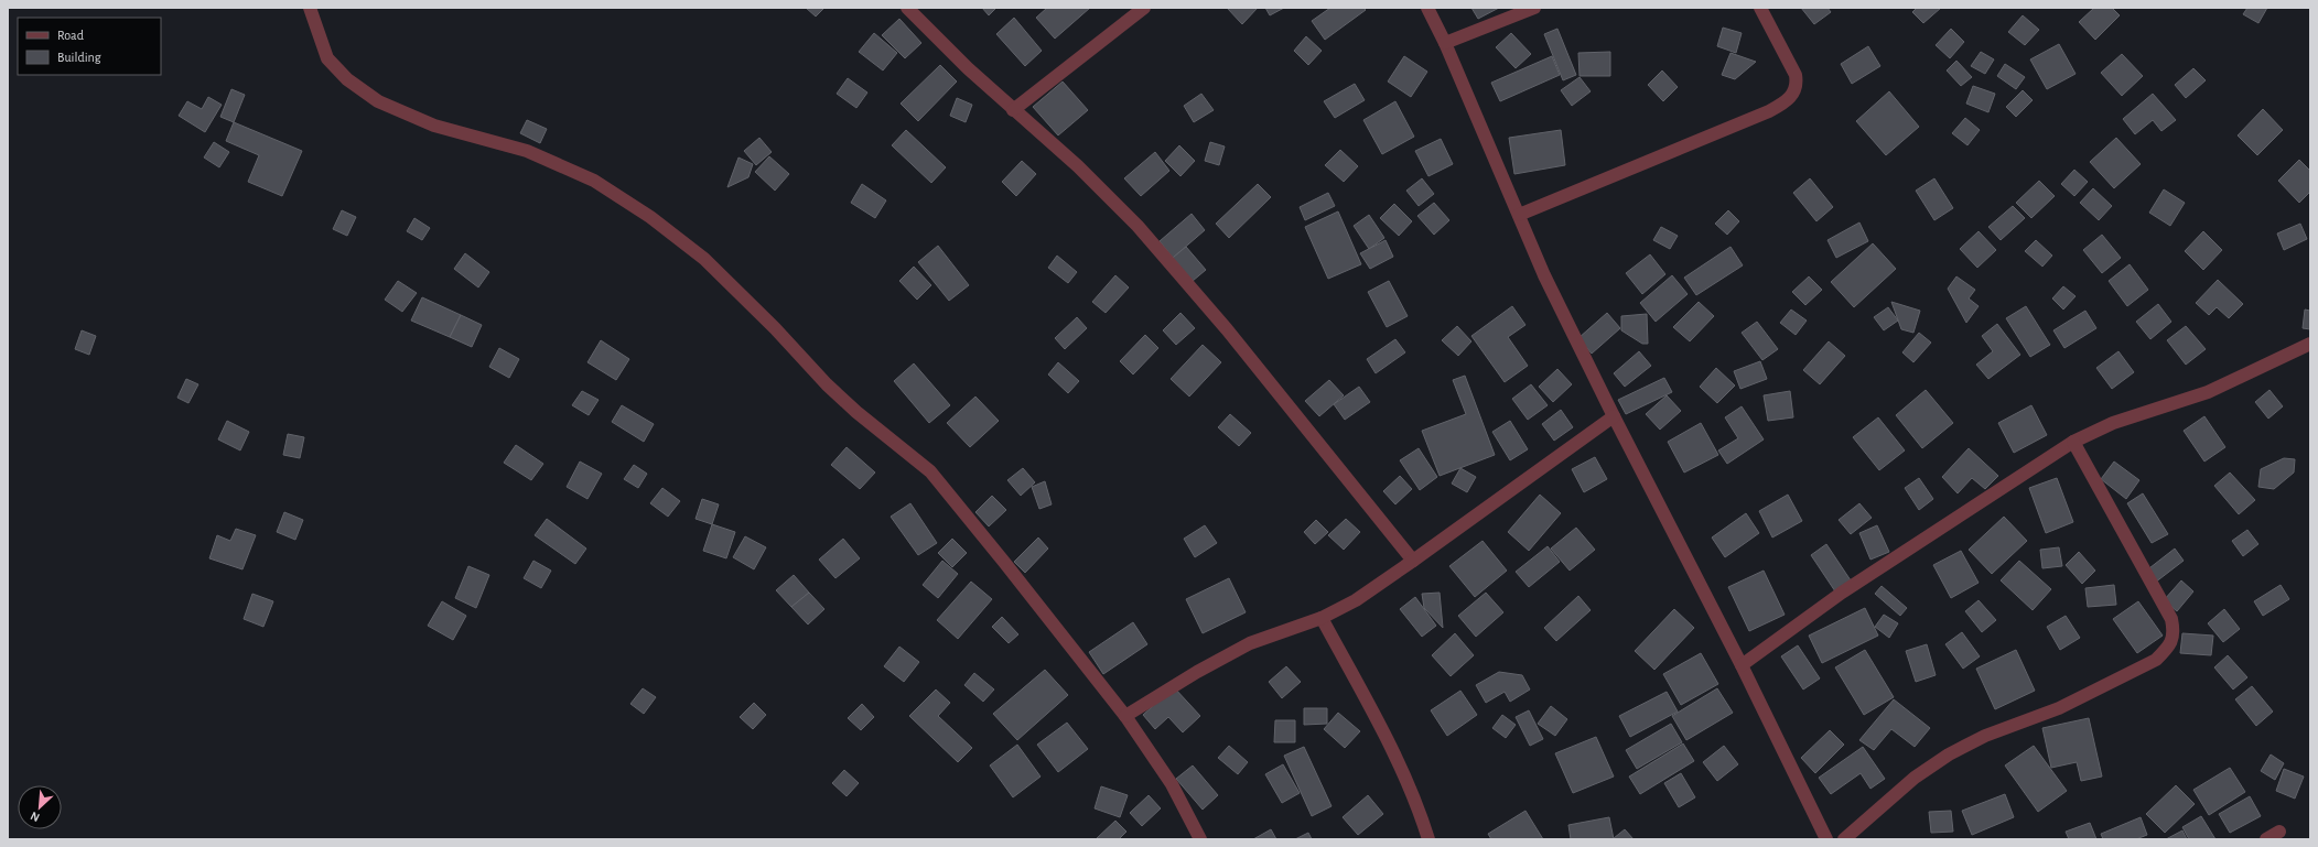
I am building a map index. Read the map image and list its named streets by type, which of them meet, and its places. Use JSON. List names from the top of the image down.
{
  "legend": ["Road", "Building"],
  "north": "bottom left"
}
